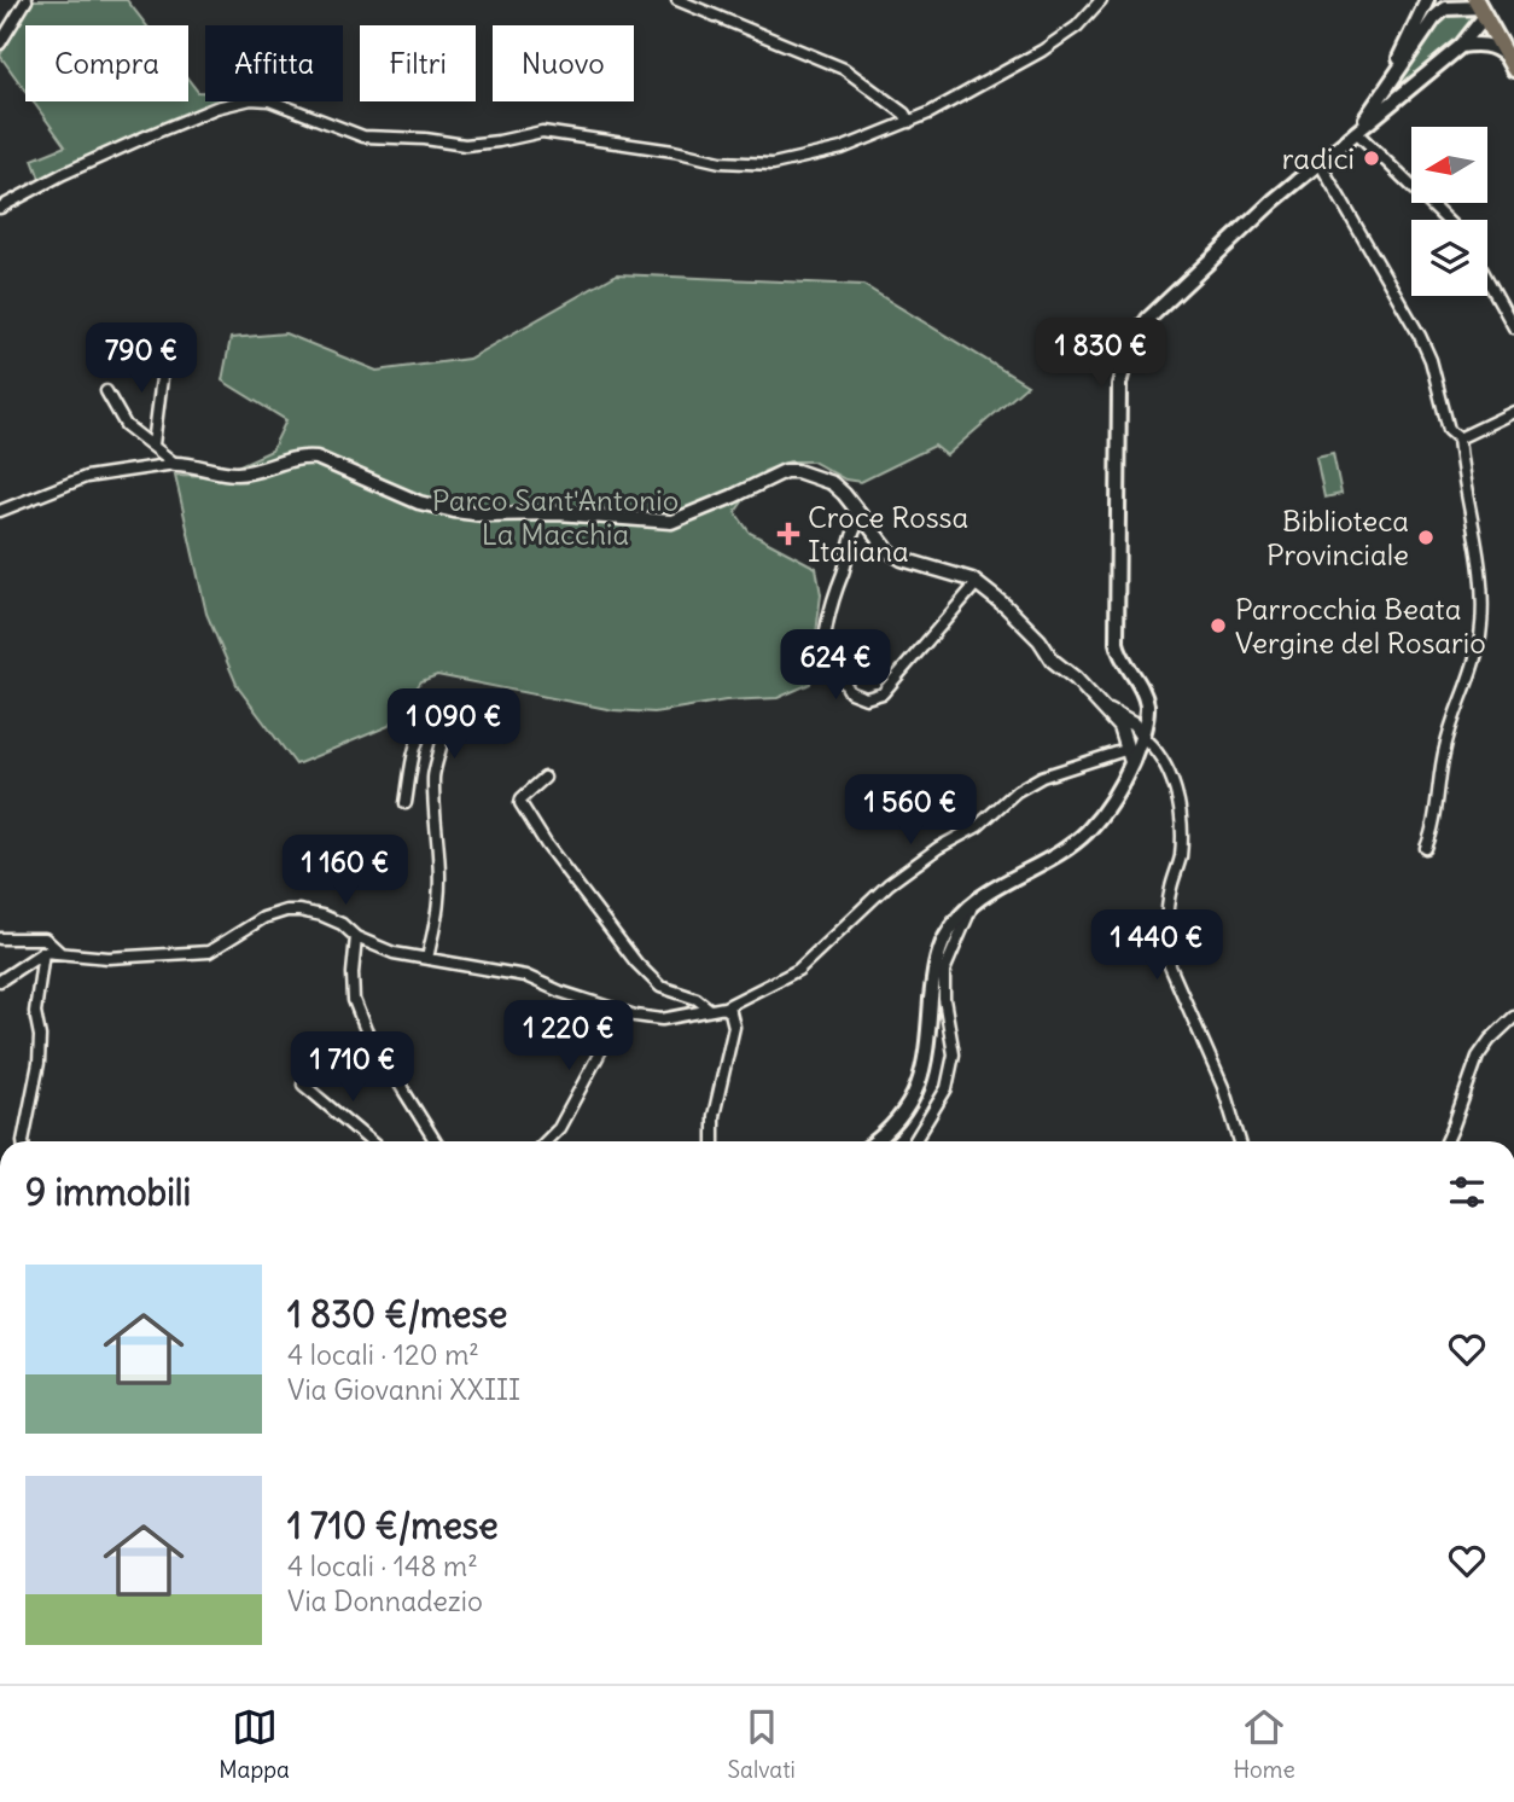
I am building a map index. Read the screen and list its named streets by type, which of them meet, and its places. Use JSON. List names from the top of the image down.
{
  "parks": ["Parco Sant'Antonio La Macchia"],
  "places": {
    "other": ["radici", "Biblioteca Provinciale", "Parrocchia Beata Vergine del Rosario"],
    "health": ["Croce Rossa Italiana"]
  },
  "north": "left",
  "page": {
    "chip": [
      "Compra",
      "Affitta",
      "Filtri",
      "Nuovo"
    ],
    "price": [
      "1 830 €",
      "790 €",
      "624 €",
      "1 090 €",
      "1 560 €",
      "1 160 €",
      "1 440 €",
      "1 220 €",
      "1 710 €"
    ],
    "heading": "9 immobili",
    "list": [
      {
        "name": "1 830 €/mese",
        "note": "4 locali · 120 m² · Via Giovanni XXIII"
      },
      {
        "name": "1 710 €/mese",
        "note": "4 locali · 148 m² · Via Donnadezio"
      }
    ],
    "tabs": ["Mappa", "Salvati", "Home"]
  }
}
